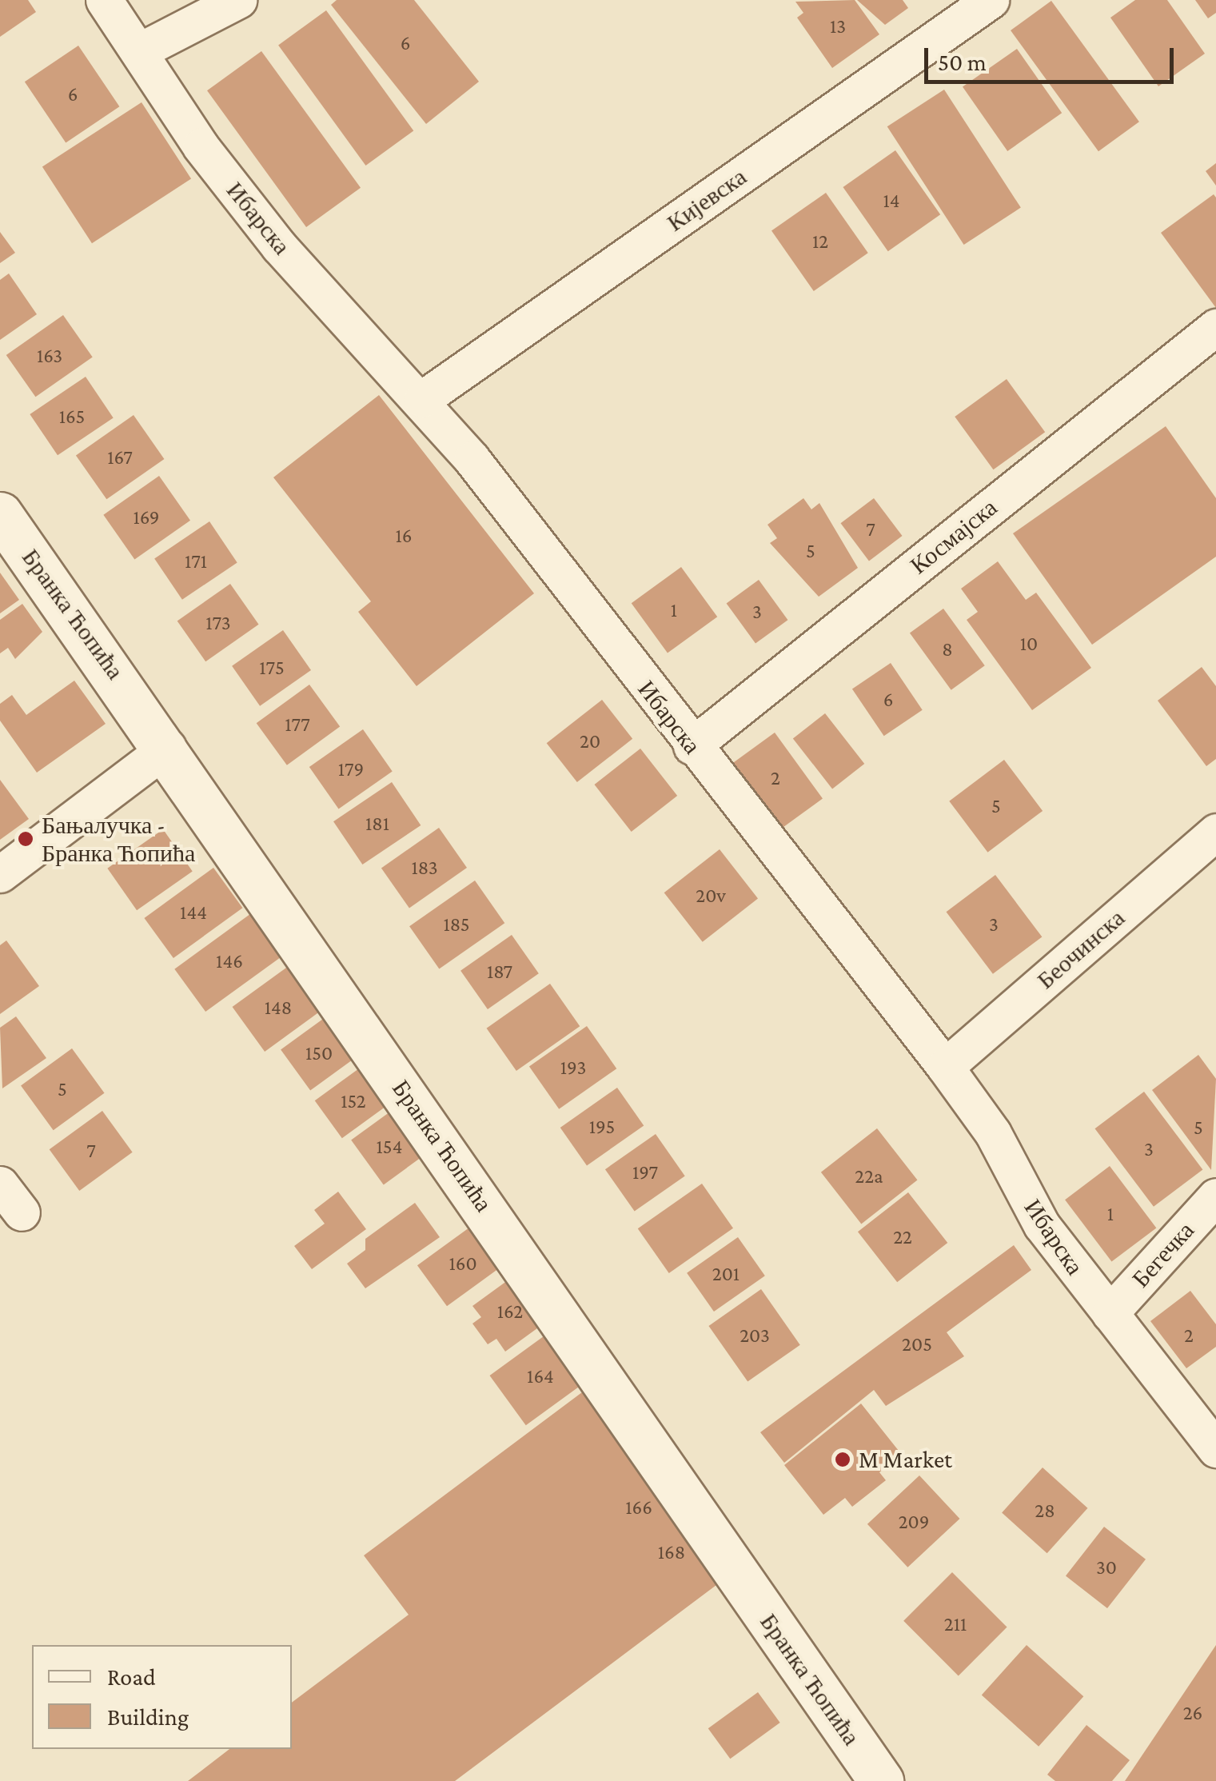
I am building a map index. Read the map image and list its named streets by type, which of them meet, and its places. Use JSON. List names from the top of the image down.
{
  "streets": {
    "street": [
      "Кијевска",
      "Ибарска",
      "Космајска",
      "Бранка Ћопића",
      "Беочинска",
      "Бегечка"
    ]
  },
  "crossings": [
    ["Кијевска", "Ибарска"],
    ["Ибарска", "Космајска"],
    ["Ибарска", "Беочинска"],
    ["Ибарска", "Бегечка"]
  ],
  "places": ["Бањалучка - Бранка Ћопића", "M Market"],
  "house_numbers": [
    "13",
    "6",
    "6",
    "14",
    "12",
    "163",
    "165",
    "167",
    "169",
    "7",
    "16",
    "5",
    "171",
    "1",
    "3",
    "173",
    "10",
    "8",
    "175",
    "6",
    "177",
    "20",
    "179",
    "2",
    "5",
    "181",
    "183",
    "20v",
    "144",
    "185",
    "3",
    "146",
    "187",
    "148",
    "150",
    "193",
    "5",
    "152",
    "195",
    "5",
    "154",
    "3",
    "7",
    "197",
    "22a",
    "1",
    "22",
    "160",
    "201",
    "162",
    "203",
    "2",
    "205",
    "164",
    "166",
    "28",
    "209",
    "168",
    "30",
    "211",
    "26"
  ],
  "legend": ["Road", "Building"],
  "scale_bar": "50 m"
}
